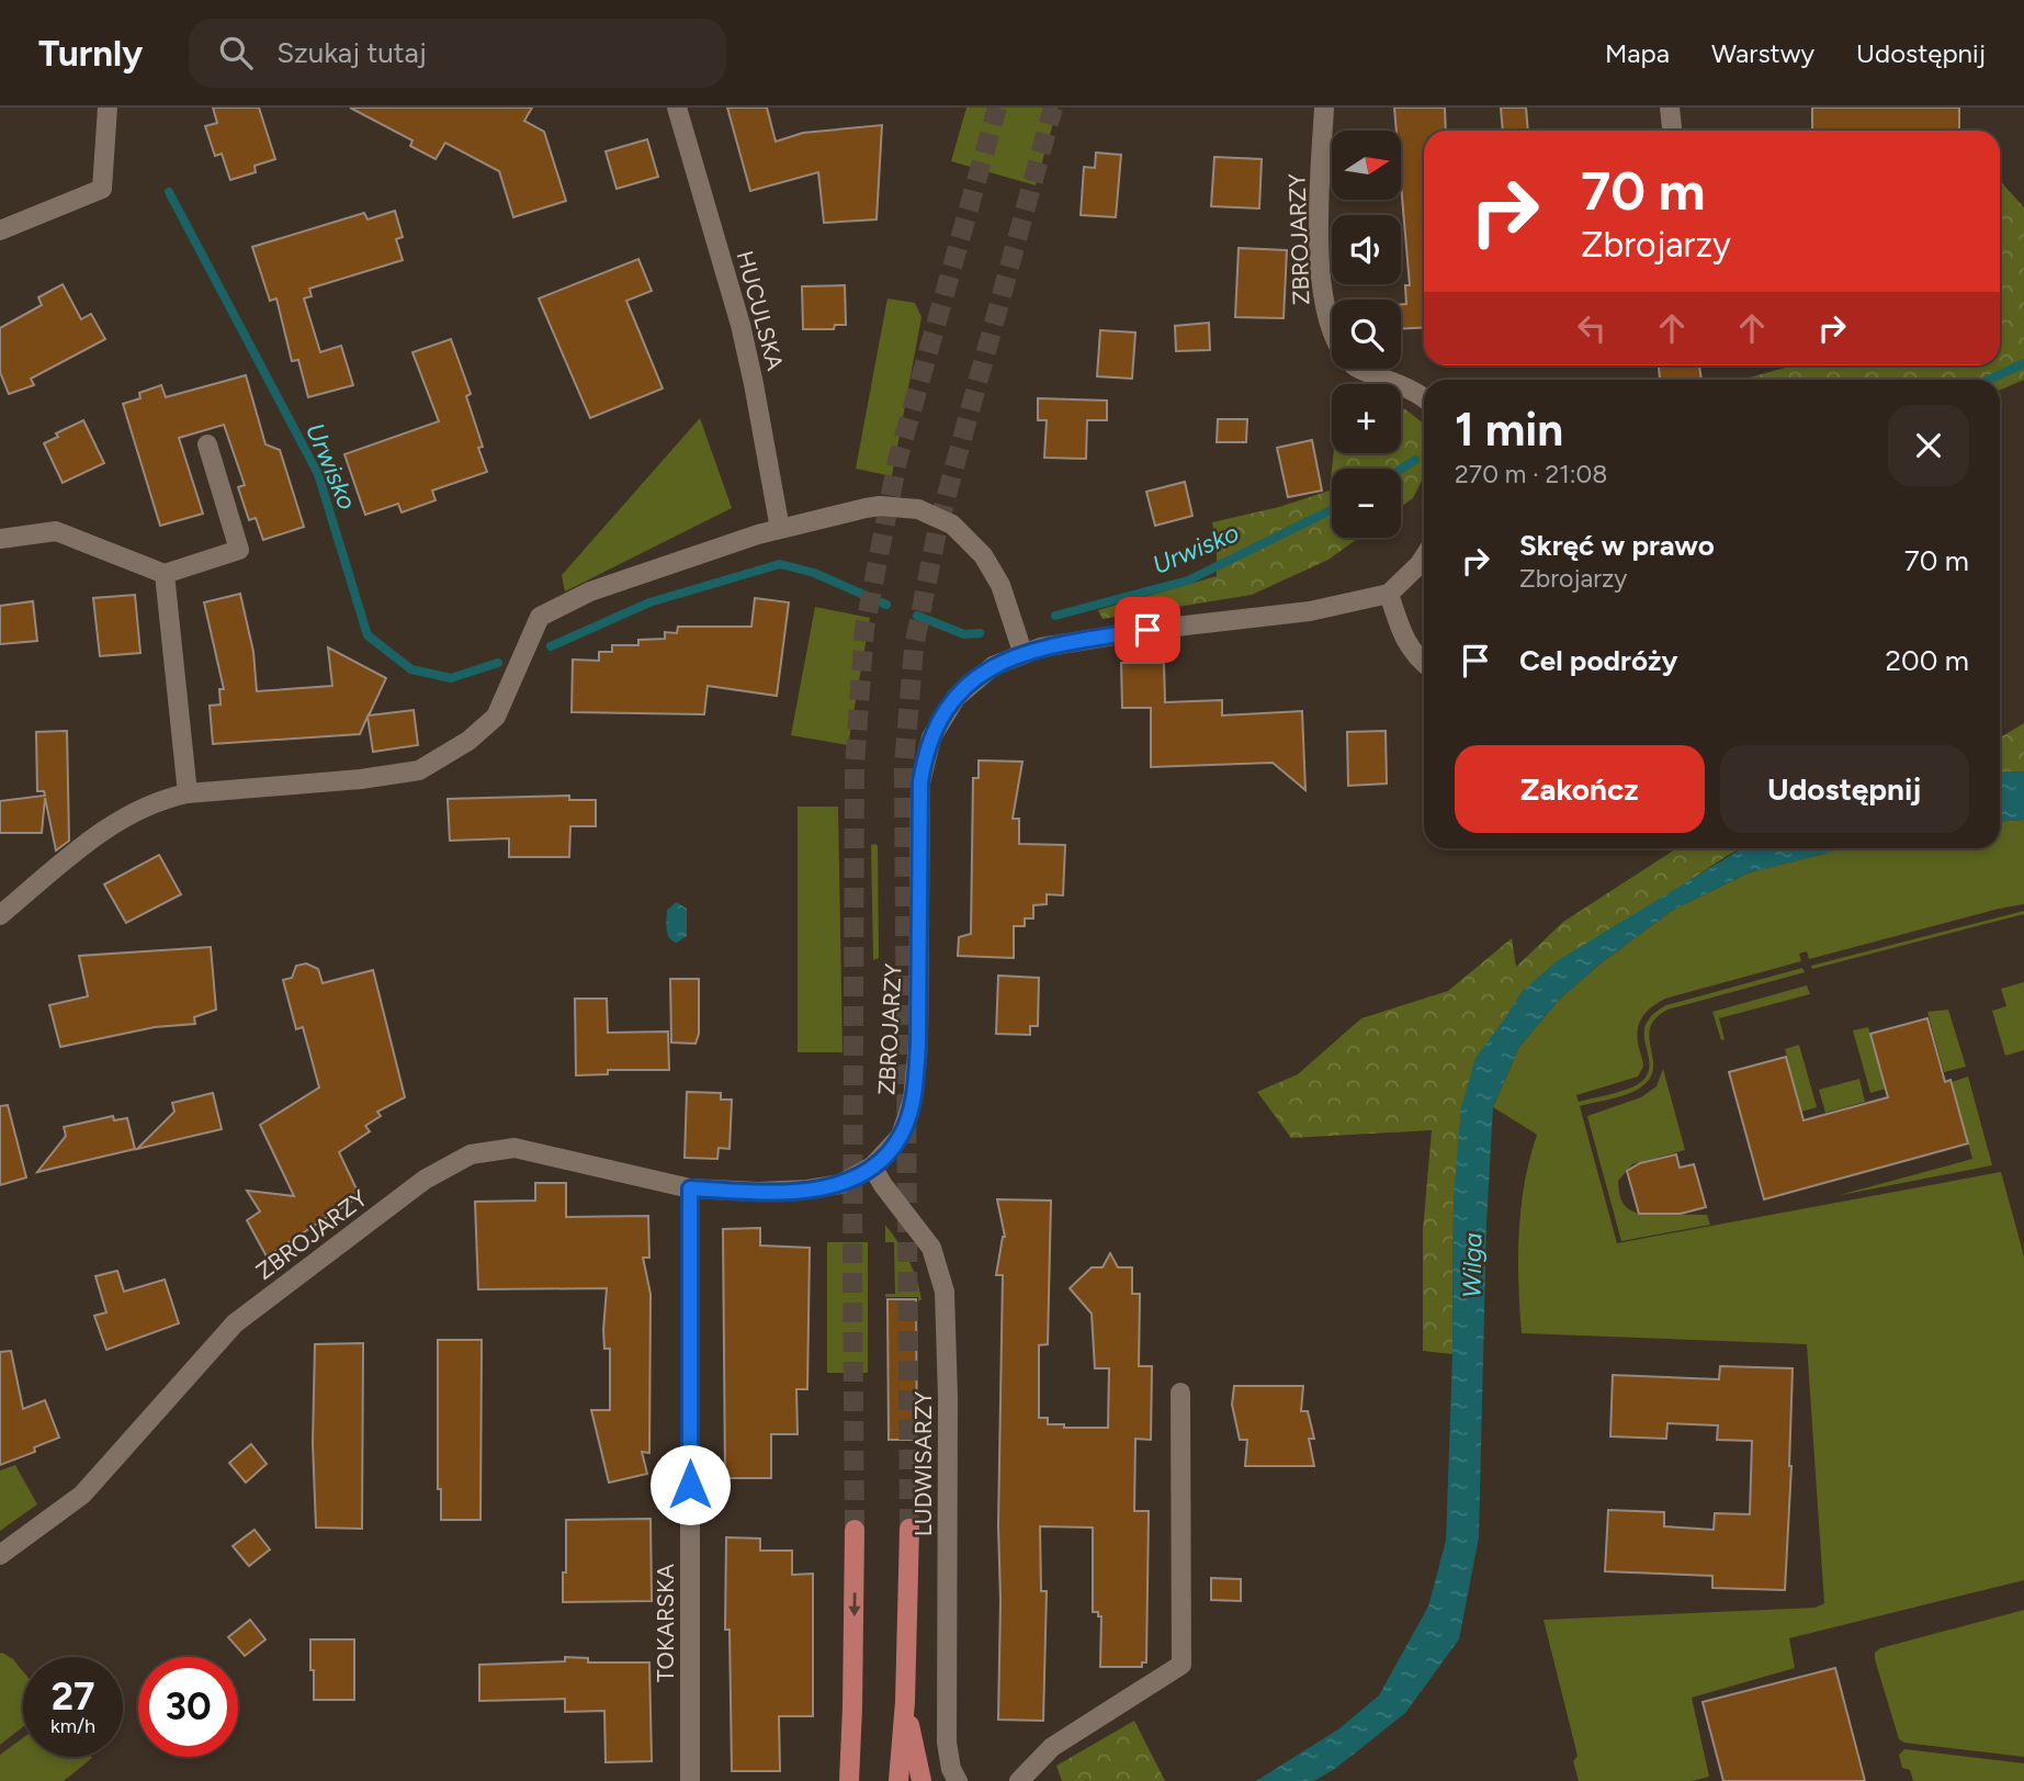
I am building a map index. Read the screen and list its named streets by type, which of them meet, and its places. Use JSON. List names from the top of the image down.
{
  "streets": {
    "street": [
      "ZBROJARZY",
      "HUCULSKA",
      "LUDWISARZY",
      "TOKARSKA"
    ]
  },
  "crossings": [
    ["ZBROJARZY", "LUDWISARZY"],
    ["ZBROJARZY", "TOKARSKA"]
  ],
  "water": ["Urwisko", "Wilga"],
  "north": "right",
  "page": {
    "header": "Turnly",
    "search": "Szukaj tutaj",
    "nav": ["Mapa", "Warstwy", "Udostępnij"],
    "map_buttons": ["+", "−"],
    "turn": ["70 m", "Zbrojarzy"],
    "heading": ["1 min", "270 m · 21:08"],
    "list": [
      {
        "name": "Skręć w prawo",
        "note": "Zbrojarzy",
        "value": "70 m"
      },
      {
        "name": "Cel podróży",
        "value": "200 m"
      }
    ],
    "buttons": ["Zakończ", "Udostępnij"],
    "speed": "27 km/h",
    "limit": "30"
  }
}
